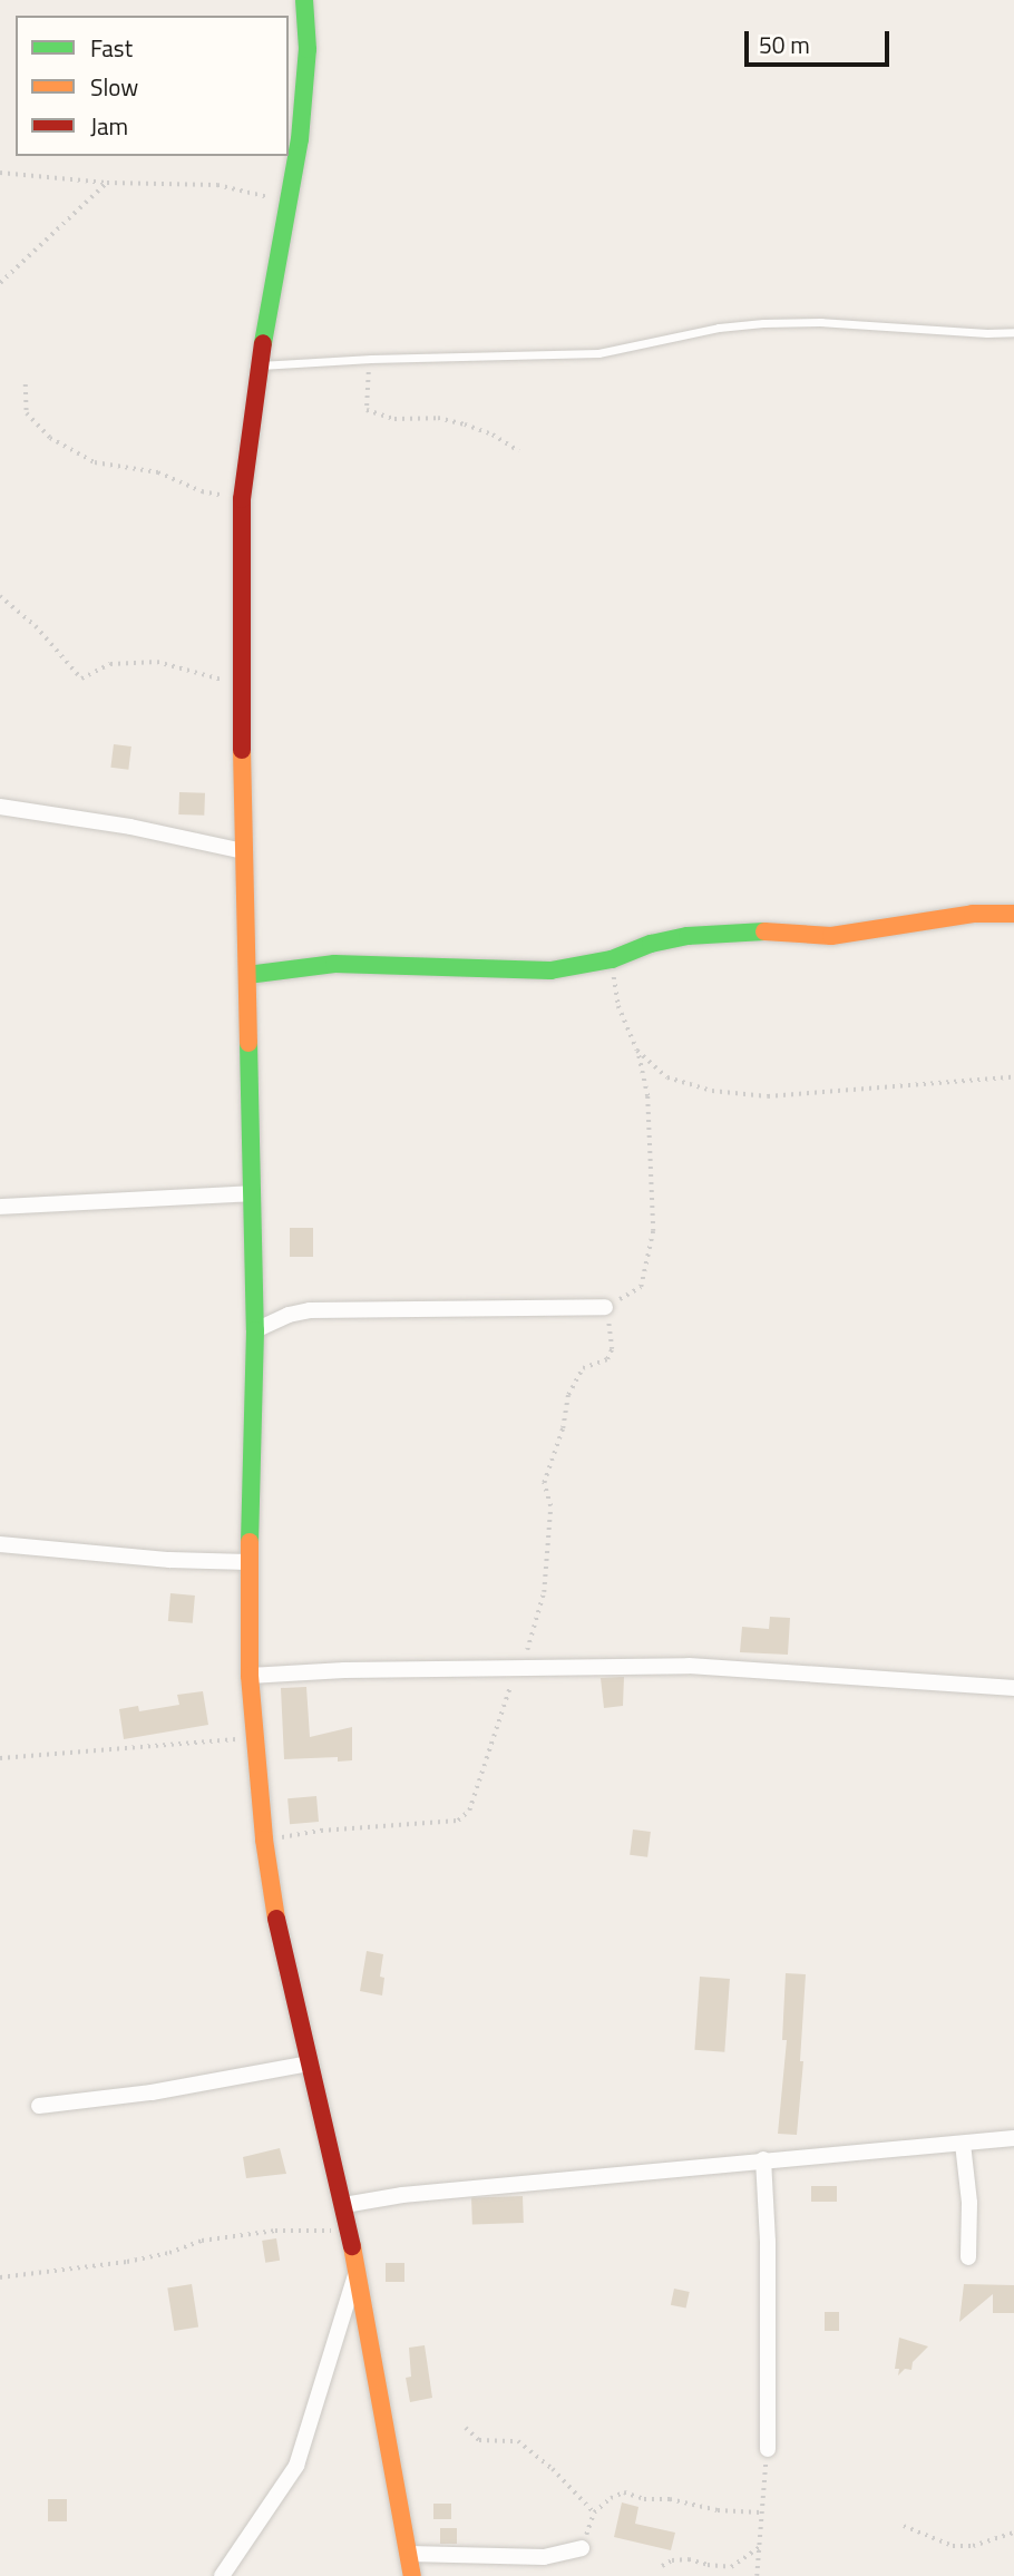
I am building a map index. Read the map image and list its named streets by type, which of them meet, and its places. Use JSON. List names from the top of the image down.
{
  "legend": ["Fast", "Slow", "Jam"],
  "scale_bar": "50 m"
}
